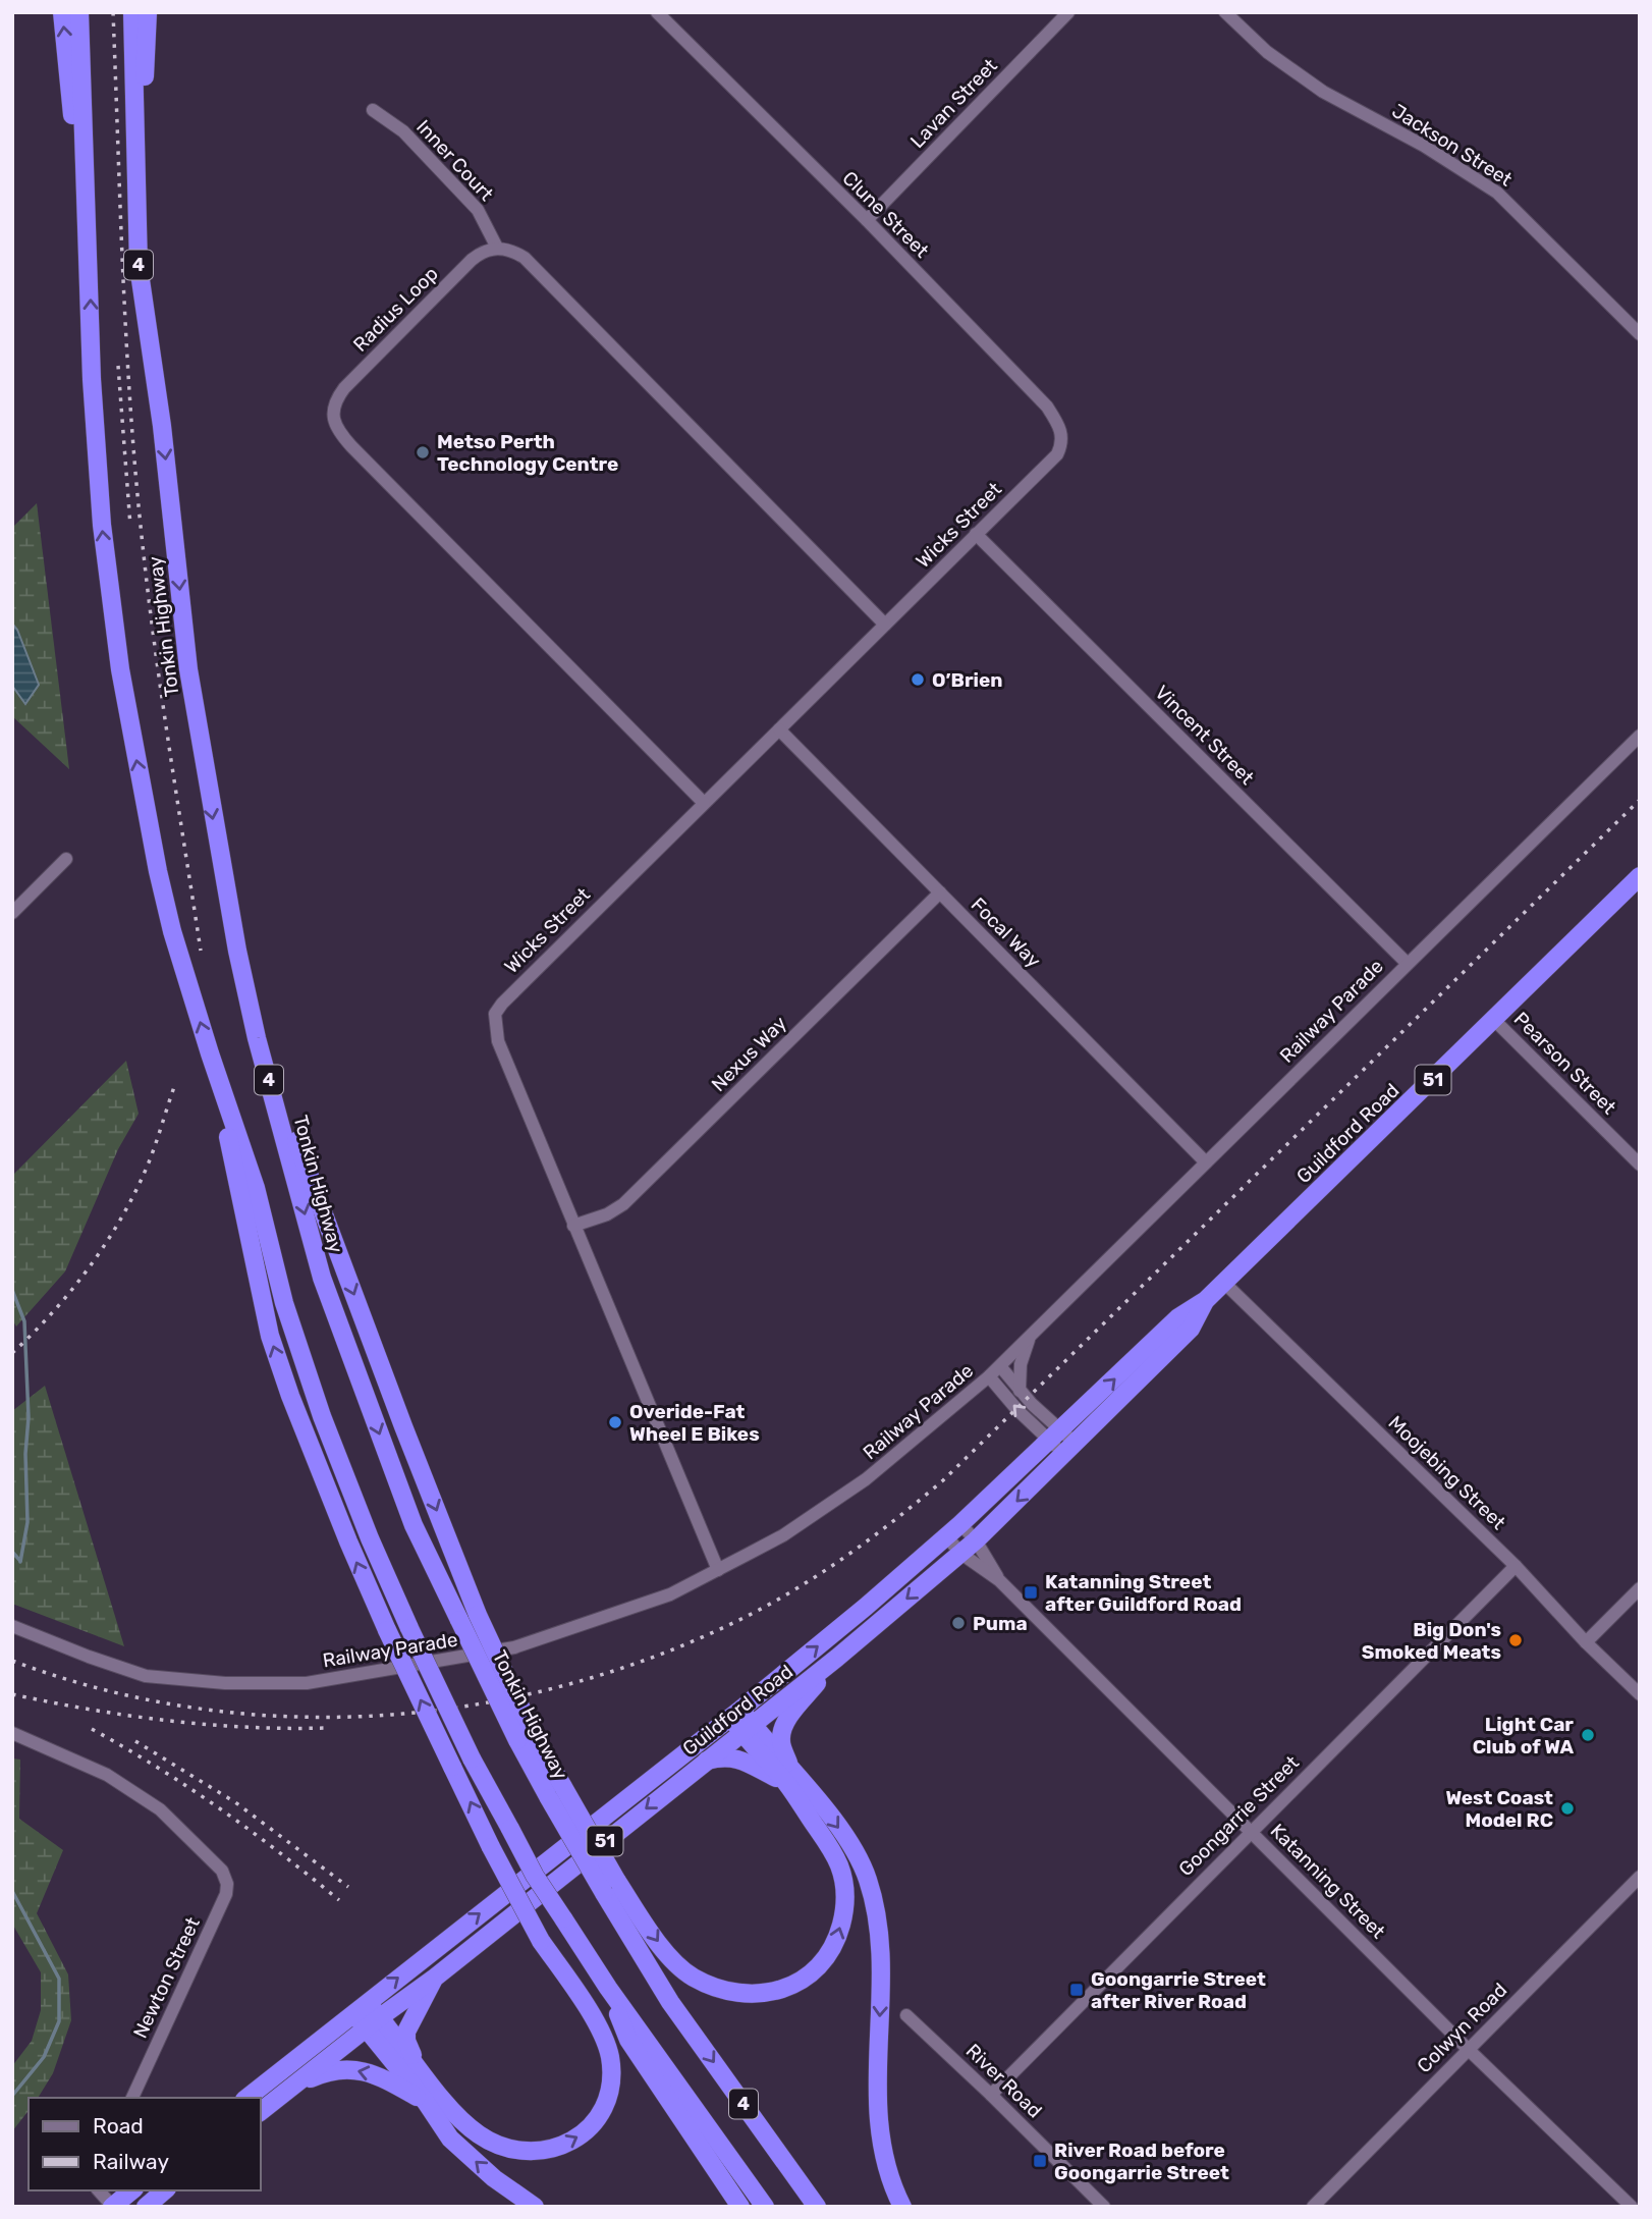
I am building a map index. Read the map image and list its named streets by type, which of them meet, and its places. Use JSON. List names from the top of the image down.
{
  "streets": {
    "highway": [
      "4",
      "Tonkin Highway",
      "51",
      "Guildford Road"
    ],
    "street": [
      "Lavan Street",
      "Jackson Street",
      "Inner Court",
      "Clune Street",
      "Radius Loop",
      "Wicks Street",
      "Vincent Street",
      "Focal Way",
      "Railway Parade",
      "Nexus Way",
      "Pearson Street",
      "Moojebing Street",
      "Goongarrie Street",
      "Katanning Street",
      "Newton Street",
      "Colwyn Road",
      "River Road"
    ]
  },
  "crossings": [
    ["Lavan Street", "Clune Street"],
    ["Inner Court", "Radius Loop"],
    ["Clune Street", "Wicks Street"],
    ["Radius Loop", "Wicks Street"],
    ["Wicks Street", "Vincent Street"],
    ["Wicks Street", "Focal Way"],
    ["Wicks Street", "Railway Parade"],
    ["Wicks Street", "Nexus Way"],
    ["Vincent Street", "Railway Parade"],
    ["Focal Way", "Railway Parade"],
    ["Focal Way", "Nexus Way"],
    ["Pearson Street", "Guildford Road"],
    ["Guildford Road", "Moojebing Street"],
    ["Guildford Road", "Katanning Street"],
    ["Moojebing Street", "Goongarrie Street"],
    ["Goongarrie Street", "Katanning Street"],
    ["Goongarrie Street", "River Road"],
    ["Katanning Street", "Colwyn Road"]
  ],
  "places": {
    "other": [
      "Metso Perth Technology Centre",
      "O’Brien",
      "Overide-Fat Wheel E Bikes",
      "Puma",
      "Big Don's Smoked Meats",
      "Light Car Club of WA",
      "West Coast Model RC"
    ],
    "transit": ["Katanning Street after Guildford Road", "Goongarrie Street after River Road", "River Road before Goongarrie Street"]
  },
  "legend": ["Road", "Railway"]
}
